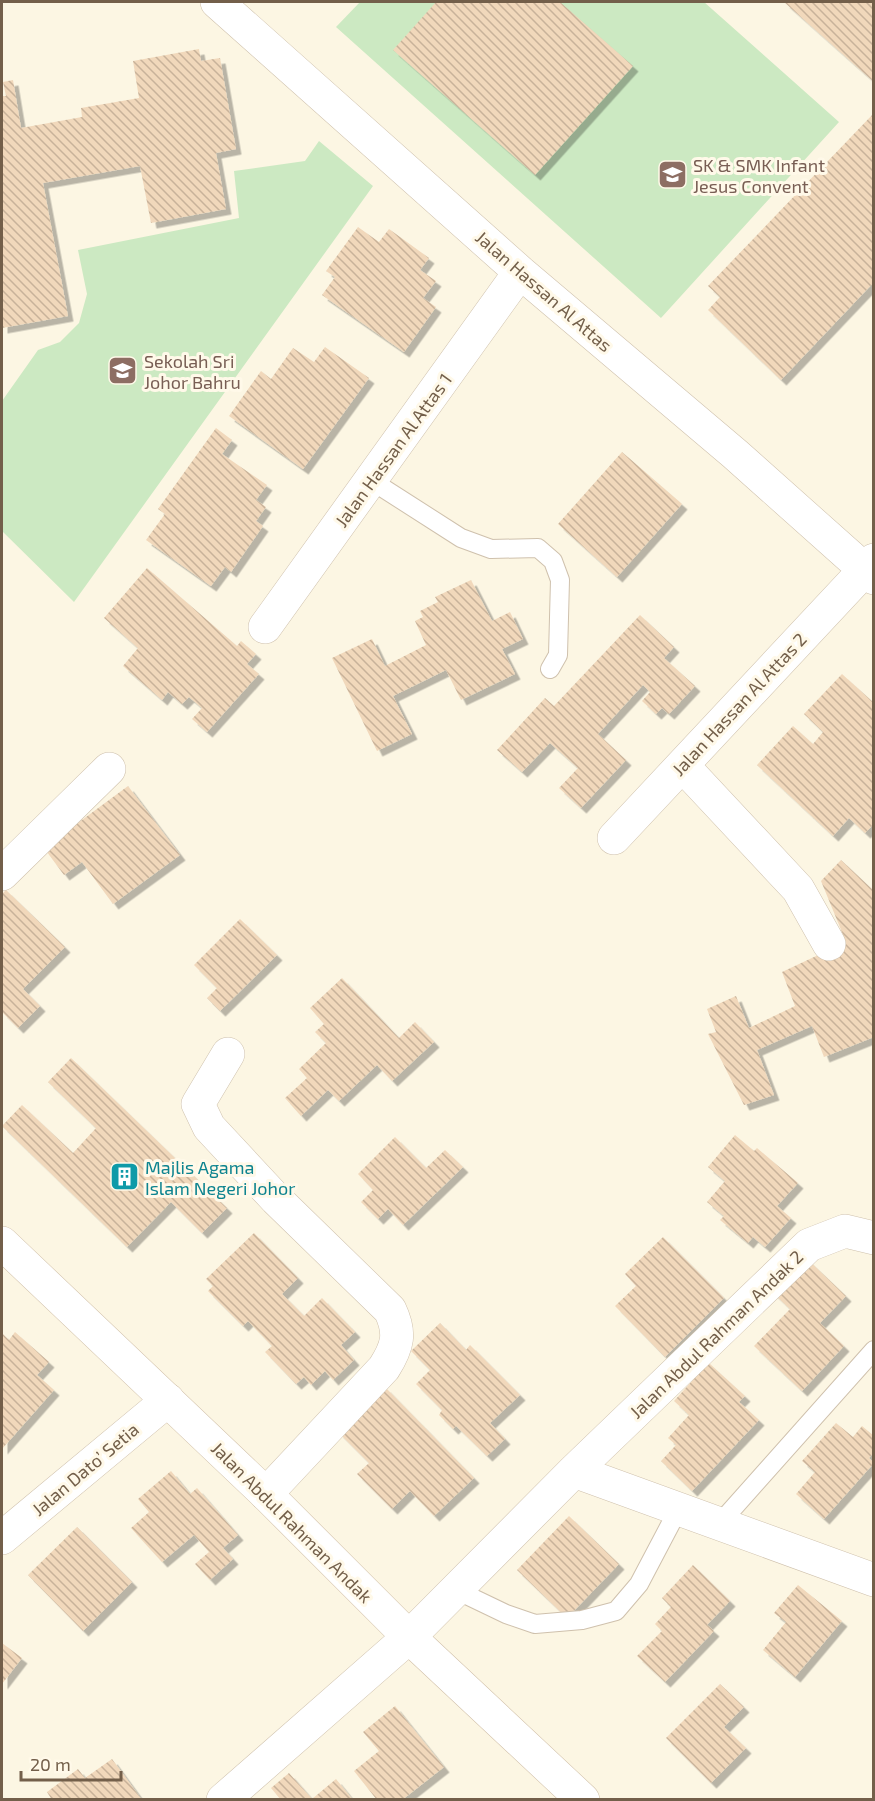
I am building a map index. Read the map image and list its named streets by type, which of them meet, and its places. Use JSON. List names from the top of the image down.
{
  "streets": {
    "street": [
      "Jalan Hassan Al Attas",
      "Jalan Hassan Al Attas 1",
      "Jalan Hassan Al Attas 2",
      "Jalan Abdul Rahman Andak 2",
      "Jalan Dato’ Setia",
      "Jalan Abdul Rahman Andak"
    ]
  },
  "crossings": [
    ["Jalan Hassan Al Attas", "Jalan Hassan Al Attas 1"],
    ["Jalan Hassan Al Attas", "Jalan Hassan Al Attas 2"],
    ["Jalan Abdul Rahman Andak 2", "Jalan Abdul Rahman Andak"],
    ["Jalan Dato’ Setia", "Jalan Abdul Rahman Andak"]
  ],
  "places": {
    "school or university": ["SK & SMK Infant Jesus Convent", "Sekolah Sri Johor Bahru"],
    "building": ["Majlis Agama Islam Negeri Johor"]
  },
  "scale_bar": "20 m"
}
